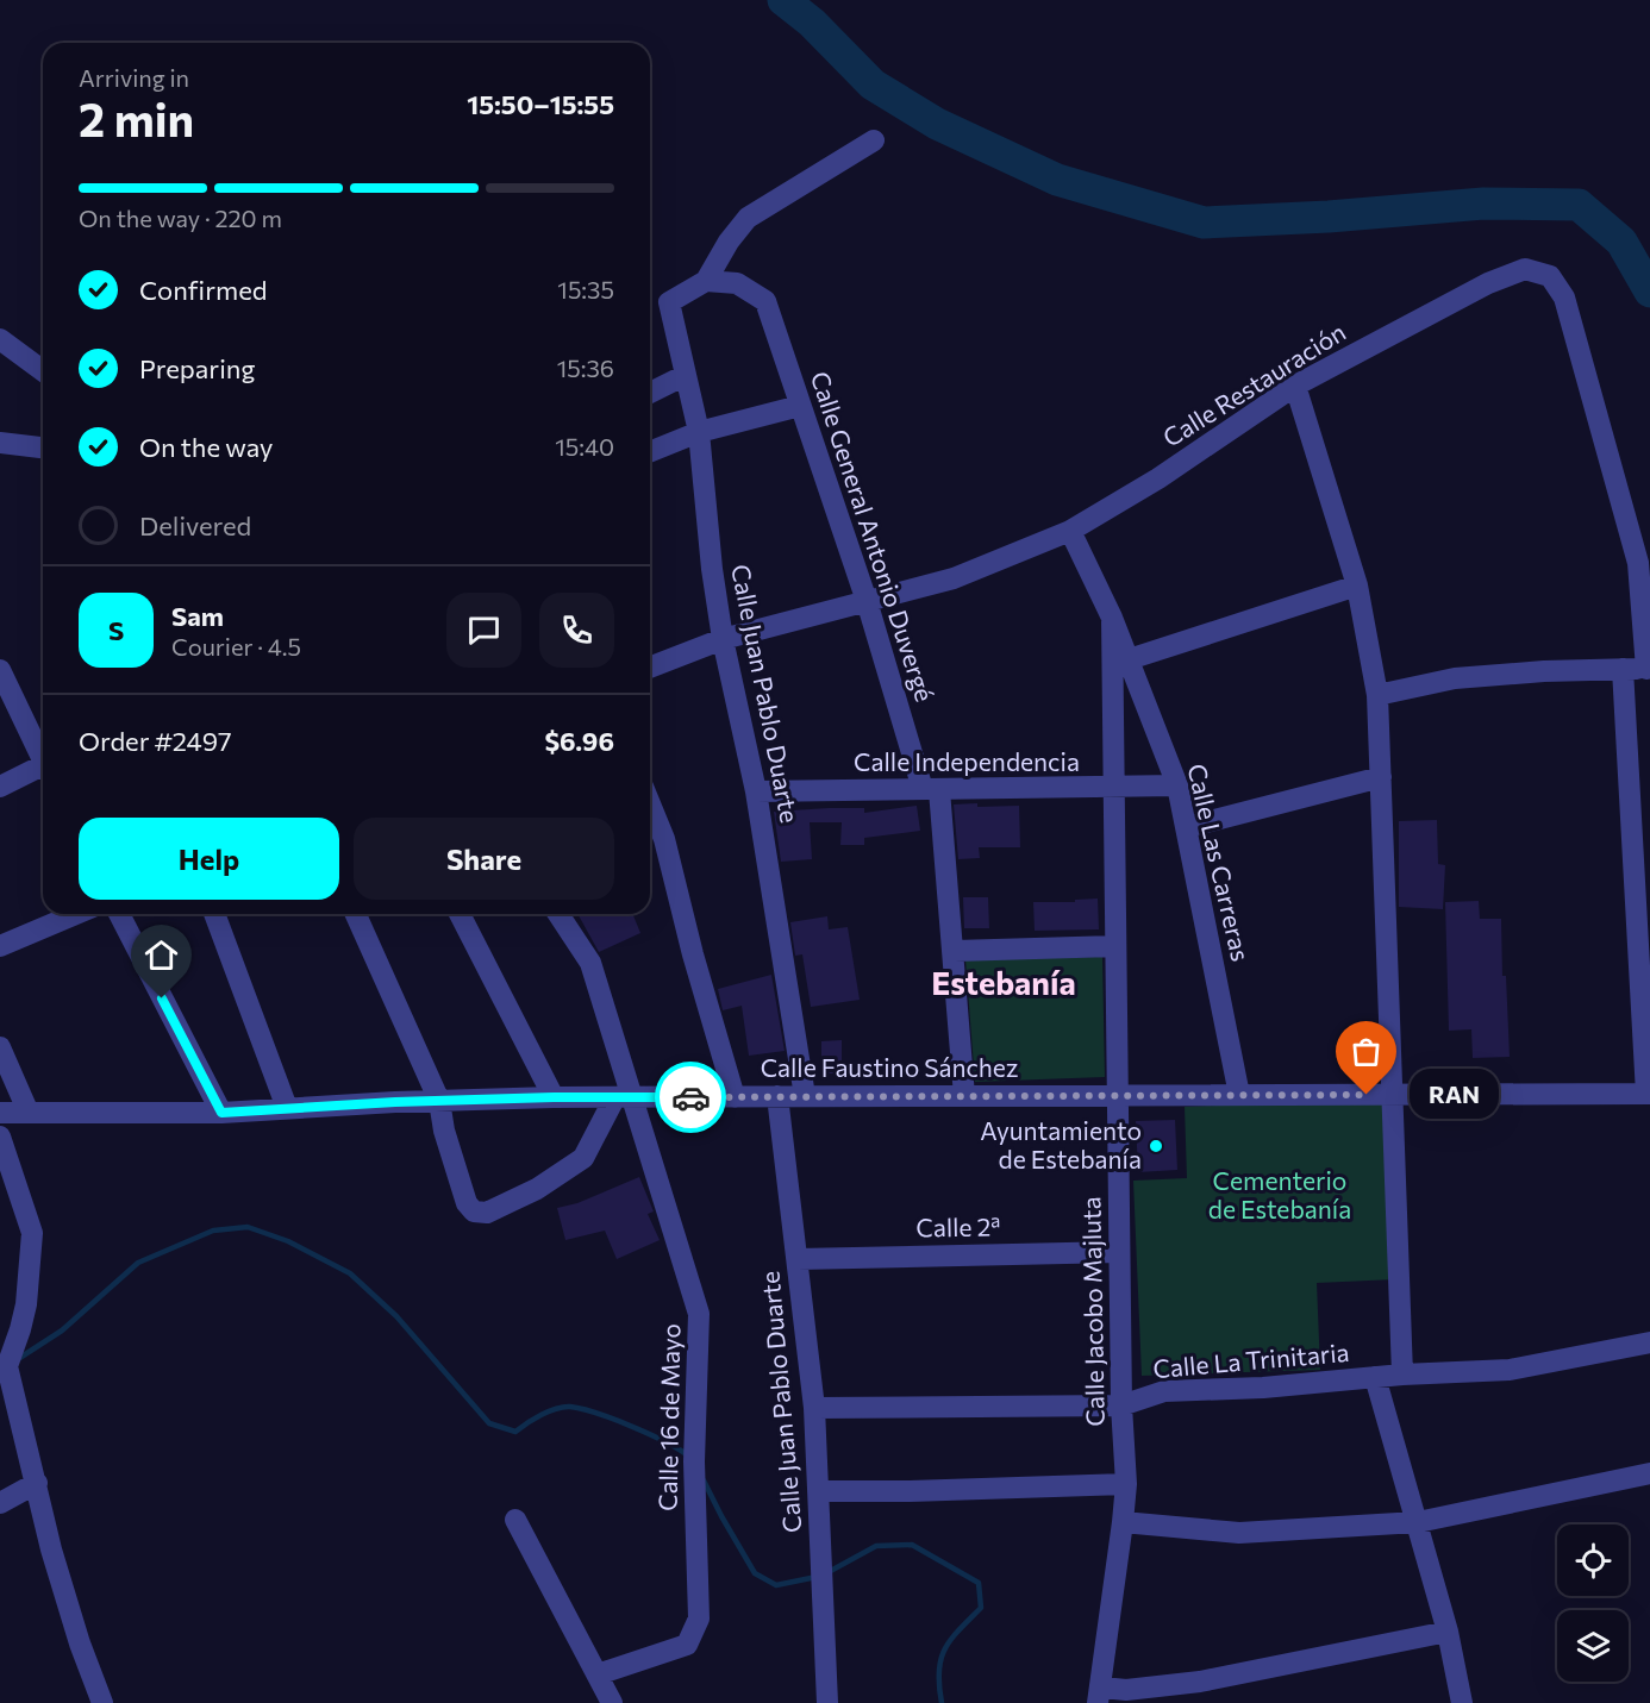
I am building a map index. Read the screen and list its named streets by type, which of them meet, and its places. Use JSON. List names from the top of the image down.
{
  "streets": {
    "street": [
      "Calle Restauración",
      "Calle General Antonio Duvergé",
      "Calle Juan Pablo Duarte",
      "Calle Independencia",
      "Calle Las Carreras",
      "Calle Faustino Sánchez",
      "Calle 2ª",
      "Calle Jacobo Majluta",
      "Calle La Trinitaria",
      "Calle 16 de Mayo"
    ]
  },
  "crossings": [
    ["Calle Restauración", "Calle General Antonio Duvergé"],
    ["Calle Restauración", "Calle Juan Pablo Duarte"],
    ["Calle Restauración", "Calle Jacobo Majluta"],
    ["Calle General Antonio Duvergé", "Calle Juan Pablo Duarte"],
    ["Calle General Antonio Duvergé", "Calle Independencia"],
    ["Calle General Antonio Duvergé", "Calle Faustino Sánchez"],
    ["Calle Juan Pablo Duarte", "Calle Independencia"],
    ["Calle Juan Pablo Duarte", "Calle Faustino Sánchez"],
    ["Calle Juan Pablo Duarte", "Calle 2ª"],
    ["Calle Juan Pablo Duarte", "Calle La Trinitaria"],
    ["Calle Independencia", "Calle Las Carreras"],
    ["Calle Independencia", "Calle Jacobo Majluta"],
    ["Calle Las Carreras", "Calle Faustino Sánchez"],
    ["Calle Las Carreras", "Calle Jacobo Majluta"],
    ["Calle Faustino Sánchez", "Calle Jacobo Majluta"],
    ["Calle Faustino Sánchez", "Calle 16 de Mayo"],
    ["Calle 2ª", "Calle Jacobo Majluta"],
    ["Calle Jacobo Majluta", "Calle La Trinitaria"]
  ],
  "districts": ["Estebanía"],
  "parks": ["Cementerio de Estebanía"],
  "places": ["RAN", "Ayuntamiento de Estebanía"],
  "page": {
    "heading": ["2 min", "Arriving in", "15:50–15:55"],
    "panel": [
      "Sam",
      "Courier · 4.5",
      "Order #2497",
      "$6.96"
    ],
    "bar": "On the way · 220 m",
    "list": [
      ["Confirmed", "15:35"],
      ["Preparing", "15:36"],
      ["On the way", "15:40"],
      "Delivered"
    ],
    "round": "S",
    "buttons": ["Help", "Share"],
    "bubble": "RAN"
  }
}
